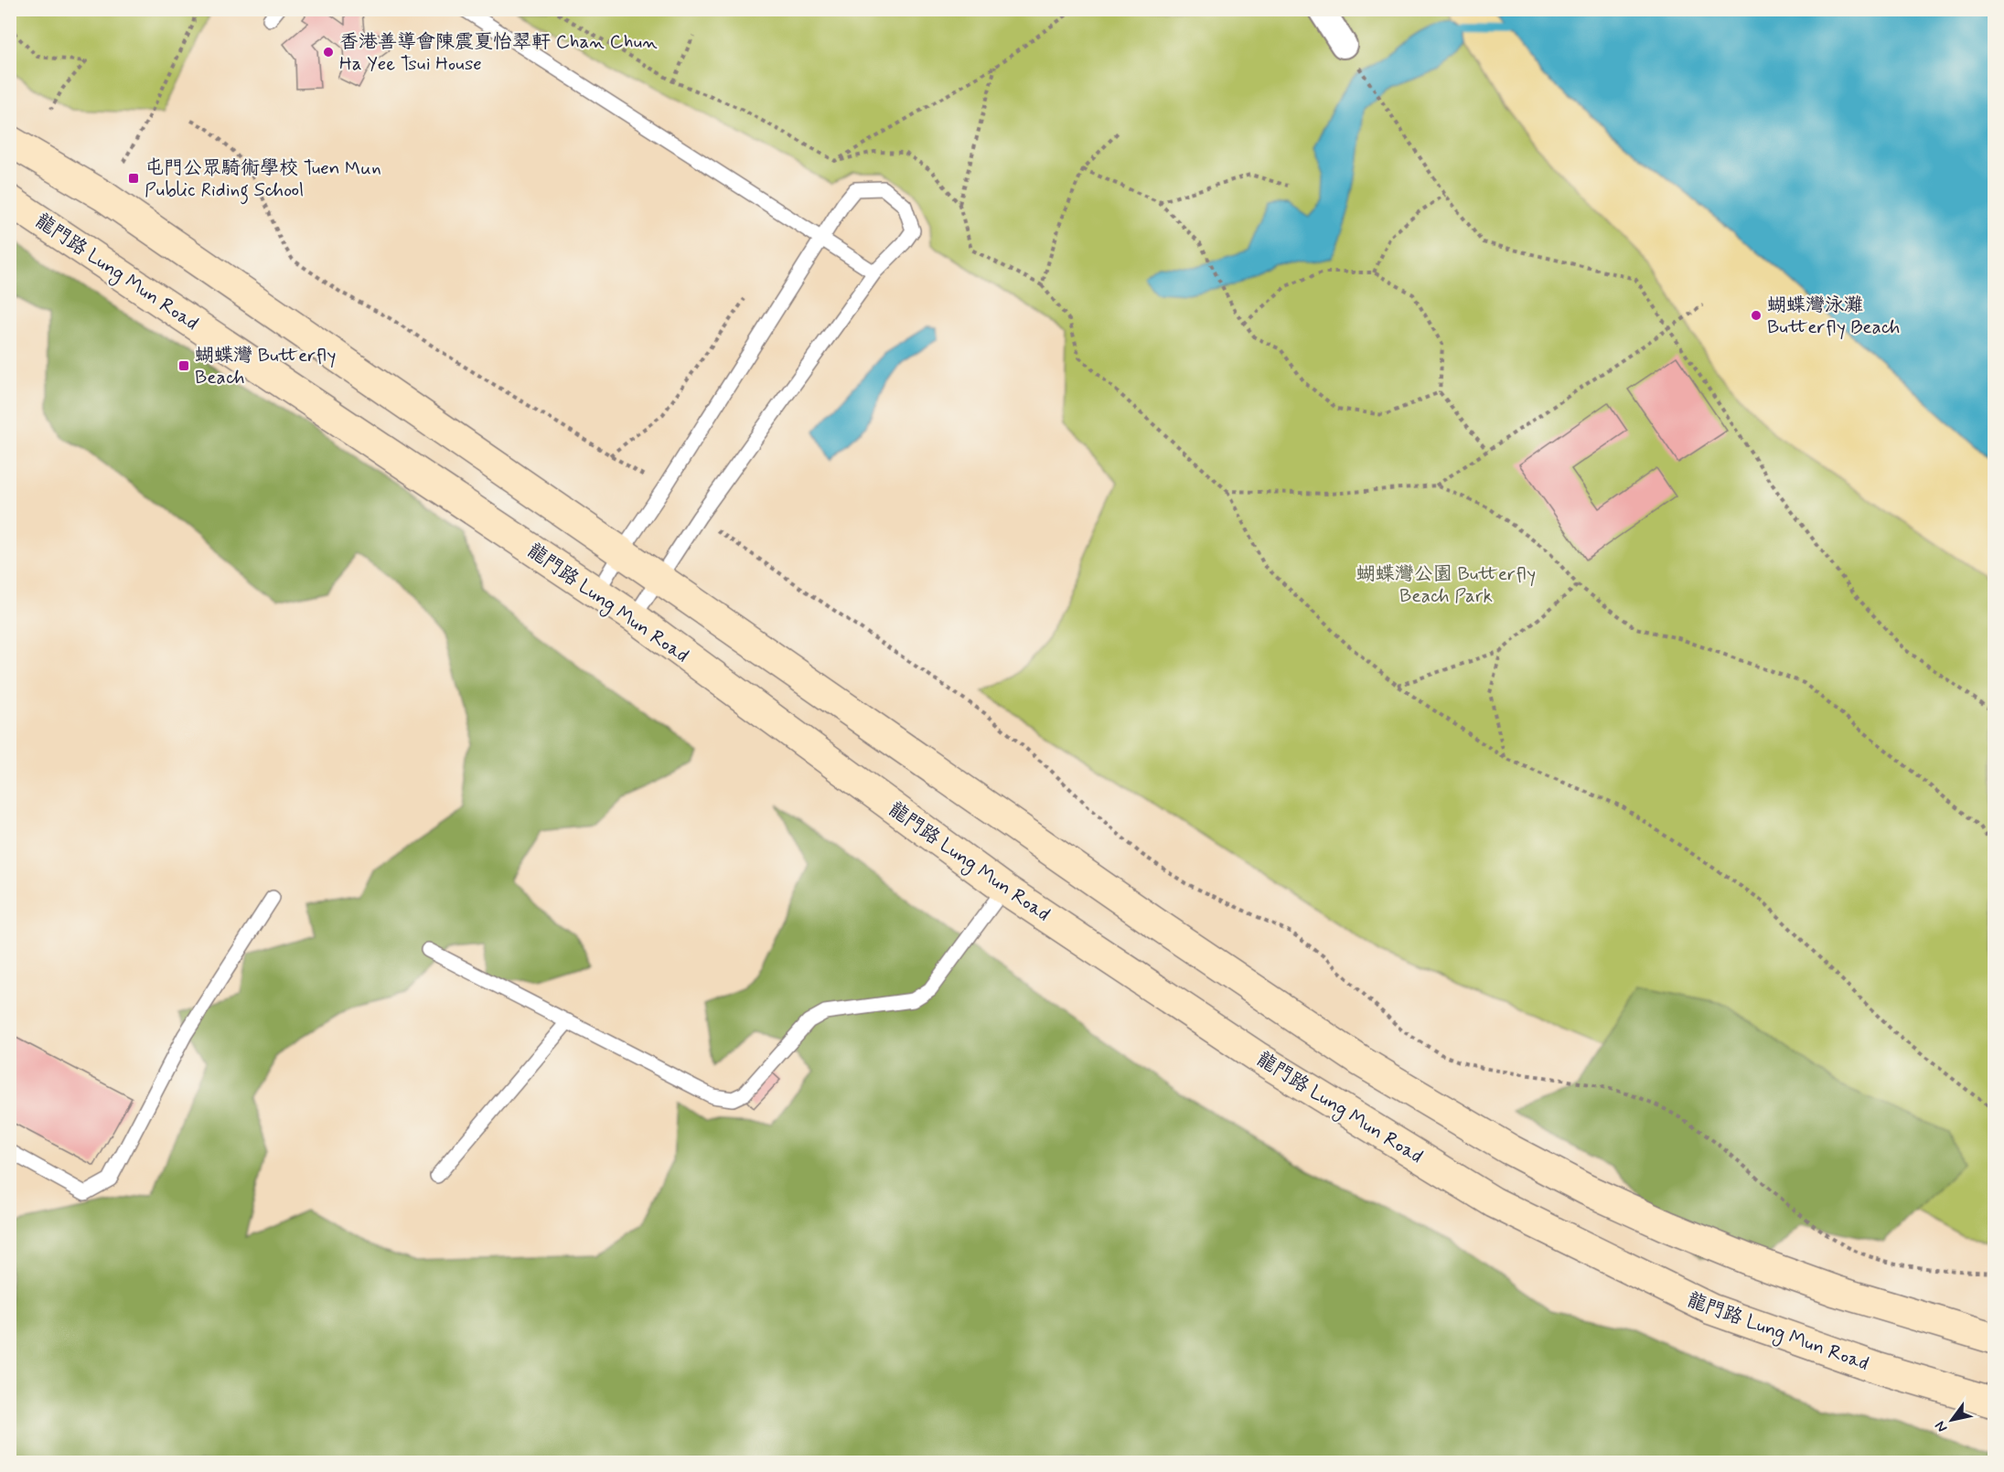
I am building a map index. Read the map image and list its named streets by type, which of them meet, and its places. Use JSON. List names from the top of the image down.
{
  "streets": {
    "main road": ["龍門路 Lung Mun Road"]
  },
  "parks": ["蝴蝶灣公園 Butterfly Beach Park"],
  "places": {
    "other": ["香港善導會陳震夏怡翠軒 Chan Chun Ha Yee Tsui House", "蝴蝶灣泳灘 Butterfly Beach"],
    "transit": ["屯門公眾騎術學校 Tuen Mun Public Riding School", "蝴蝶灣 Butterfly Beach"]
  },
  "north": "bottom left"
}
